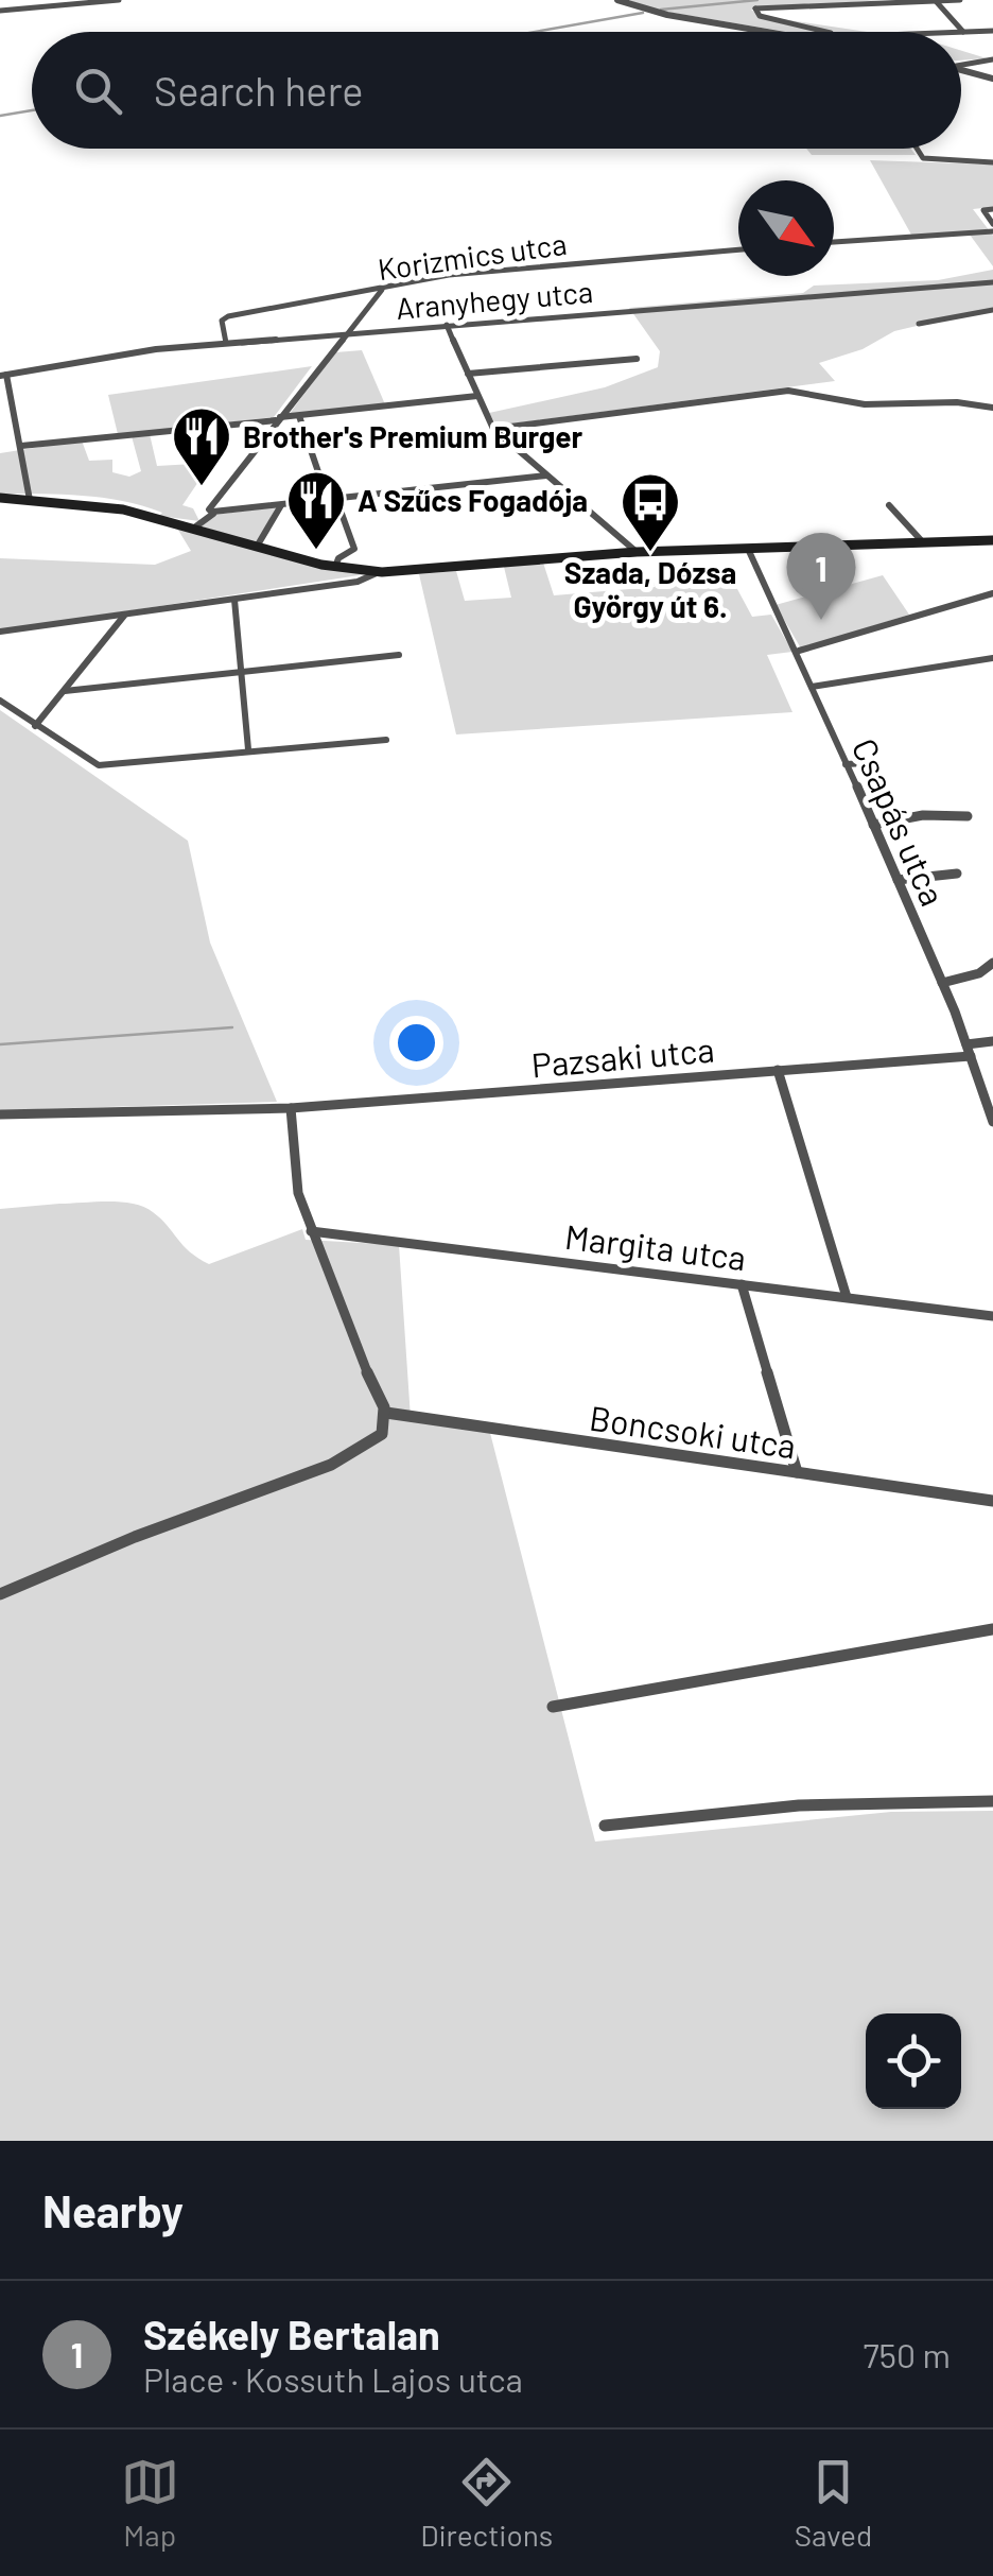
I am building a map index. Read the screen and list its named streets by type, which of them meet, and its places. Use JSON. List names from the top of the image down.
{
  "streets": {
    "street": [
      "Korizmics utca",
      "Aranyhegy utca",
      "Csapás utca",
      "Pazsaki utca",
      "Margita utca",
      "Boncsoki utca"
    ]
  },
  "crossings": [
    ["Korizmics utca", "Aranyhegy utca"],
    ["Csapás utca", "Pazsaki utca"]
  ],
  "places": {
    "restaurant": ["Brother's Premium Burger", "A Szűcs Fogadója"],
    "bus stop": ["Szada, Dózsa György út 6."]
  },
  "north": "bottom right",
  "page": {
    "search": "Search here",
    "pins": "1",
    "heading": "Nearby",
    "list": [
      {
        "mark": "1",
        "name": "Székely Bertalan",
        "note": "Place · Kossuth Lajos utca",
        "value": "750 m"
      }
    ],
    "nav": ["Map", "Directions", "Saved"]
  }
}
